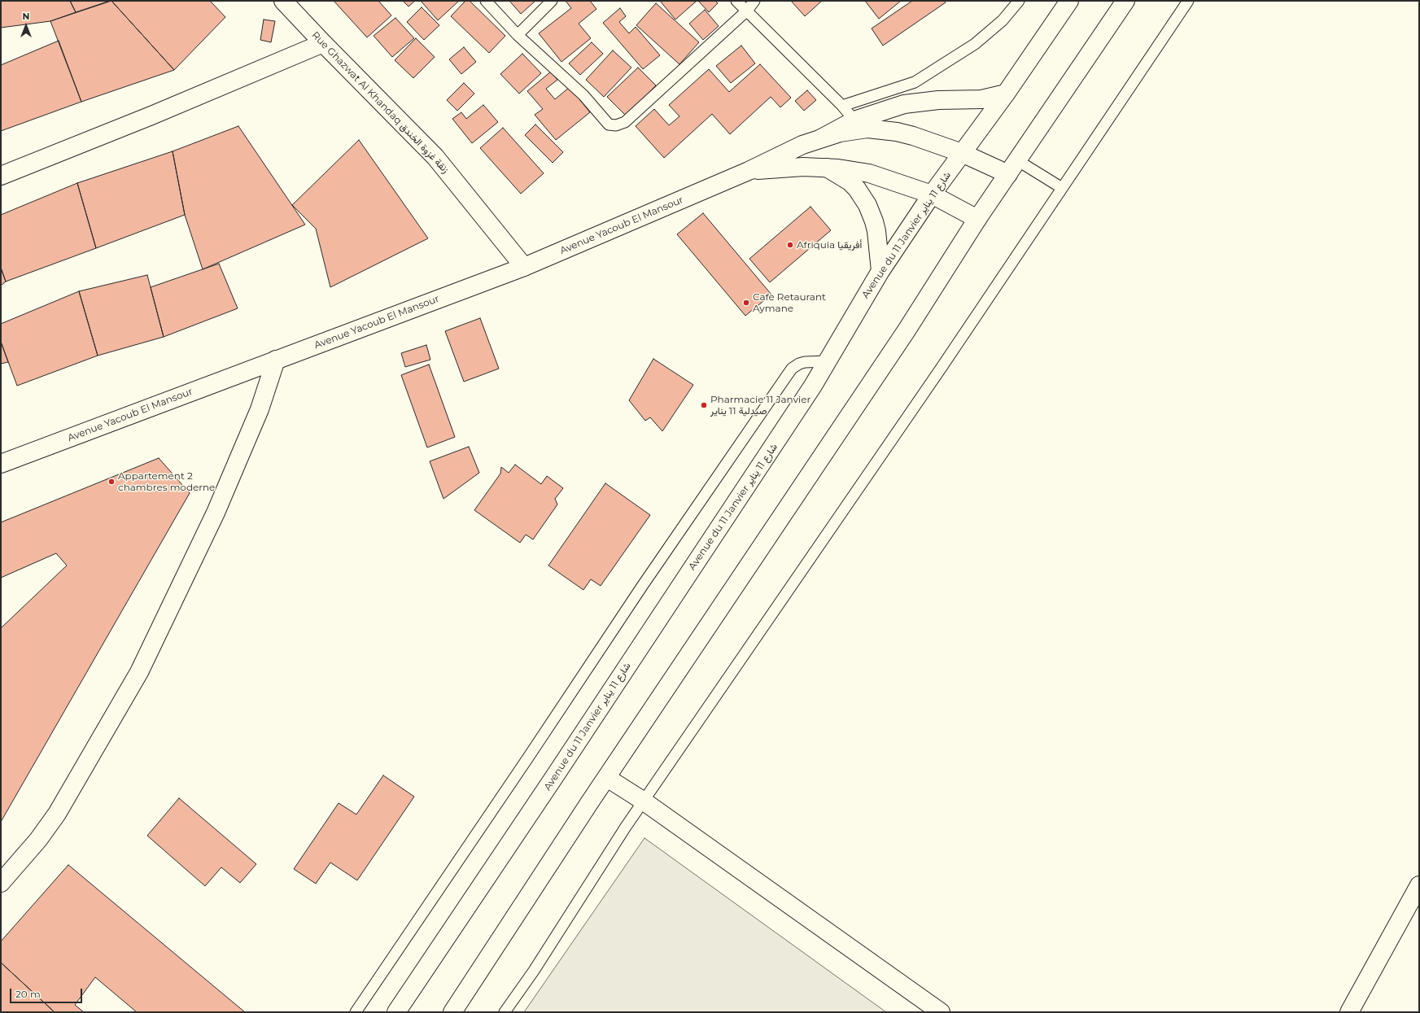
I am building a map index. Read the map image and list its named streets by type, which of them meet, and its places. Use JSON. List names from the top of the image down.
{
  "streets": {
    "main road": ["Rue Ghazwat Al Khandaq زنقة غزوة الخندق", "Avenue Yacoub El Mansour", "Avenue du 11 Janvier شارع 11 يناير"]
  },
  "crossings": [
    ["Rue Ghazwat Al Khandaq زنقة غزوة الخندق", "Avenue Yacoub El Mansour"],
    ["Avenue Yacoub El Mansour", "Avenue du 11 Janvier شارع 11 يناير"]
  ],
  "places": [
    "Afriquia أفريقيا",
    "Cafe Retaurant Aymane",
    "Pharmacie 11 Janvier صيدلية 11 يناير",
    "Appartement 2 chambres moderne"
  ],
  "scale_bar": "20 m",
  "north": "top"
}
